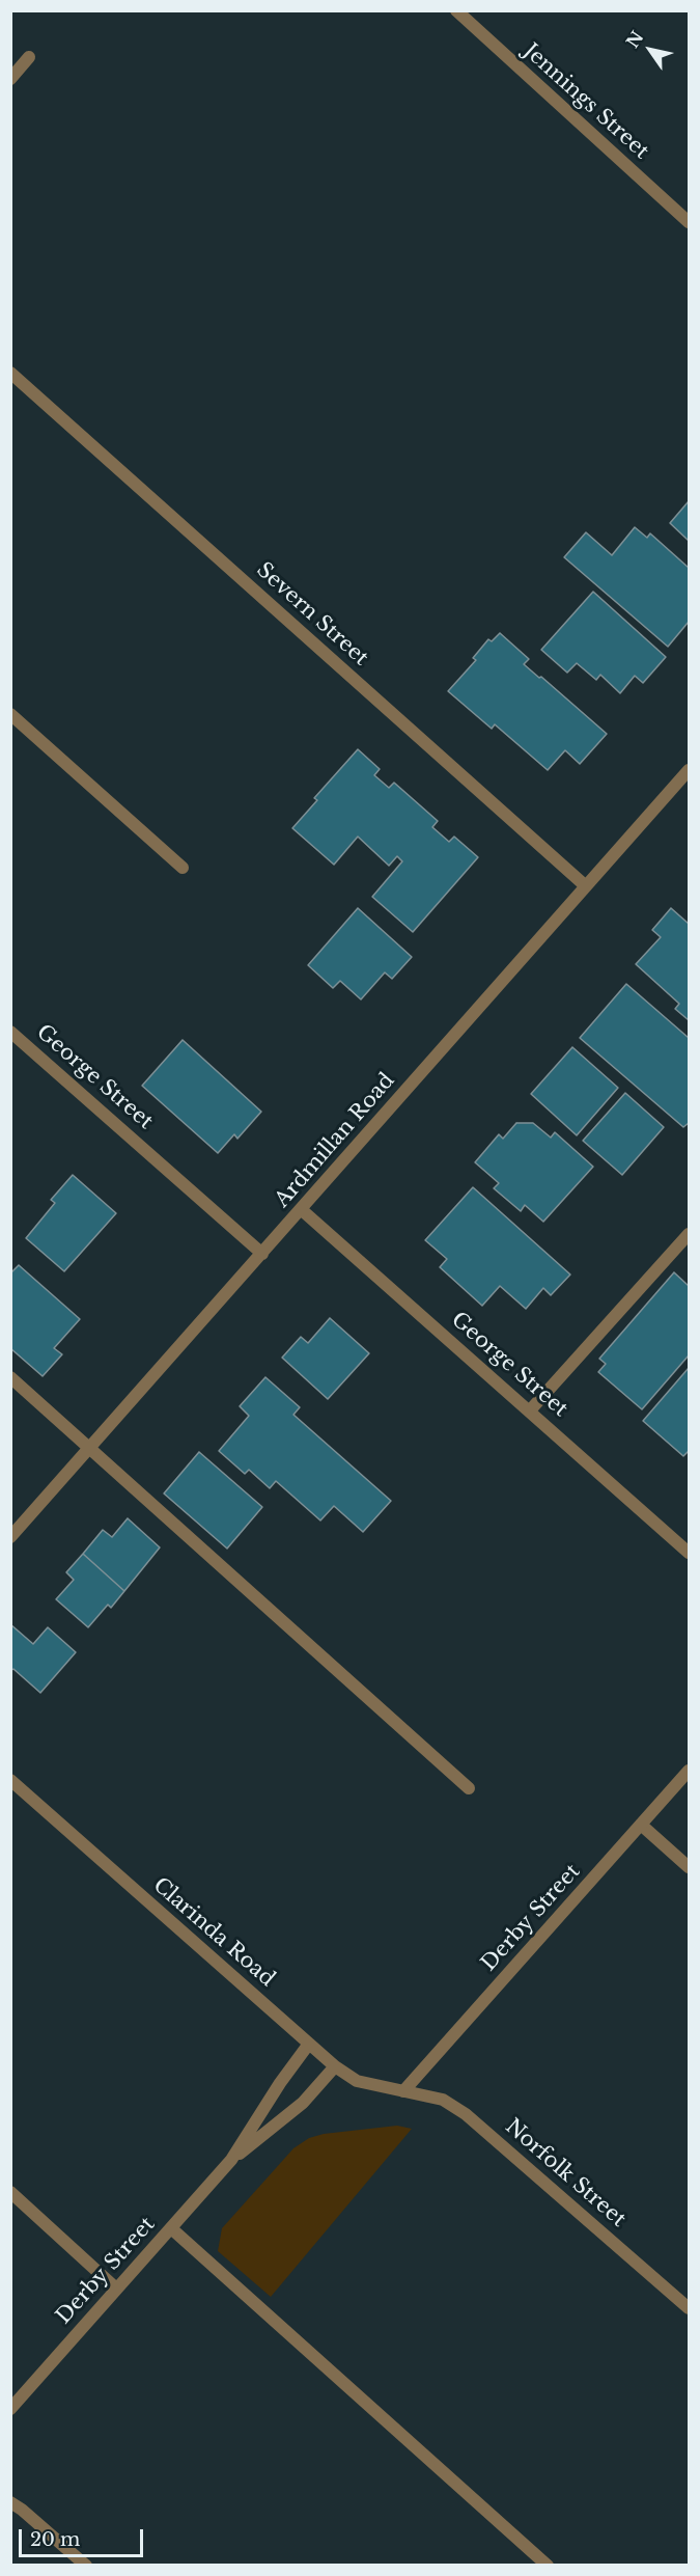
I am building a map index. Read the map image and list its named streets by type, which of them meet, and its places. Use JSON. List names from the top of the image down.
{
  "streets": {
    "street": [
      "Jennings Street",
      "Severn Street",
      "George Street",
      "Ardmillan Road",
      "Derby Street",
      "Clarinda Road",
      "Norfolk Street"
    ]
  },
  "crossings": [
    ["Severn Street", "Ardmillan Road"],
    ["George Street", "Ardmillan Road"],
    ["Derby Street", "Clarinda Road"],
    ["Derby Street", "Norfolk Street"],
    ["Clarinda Road", "Norfolk Street"]
  ],
  "scale_bar": "20 m",
  "north": "top left"
}
